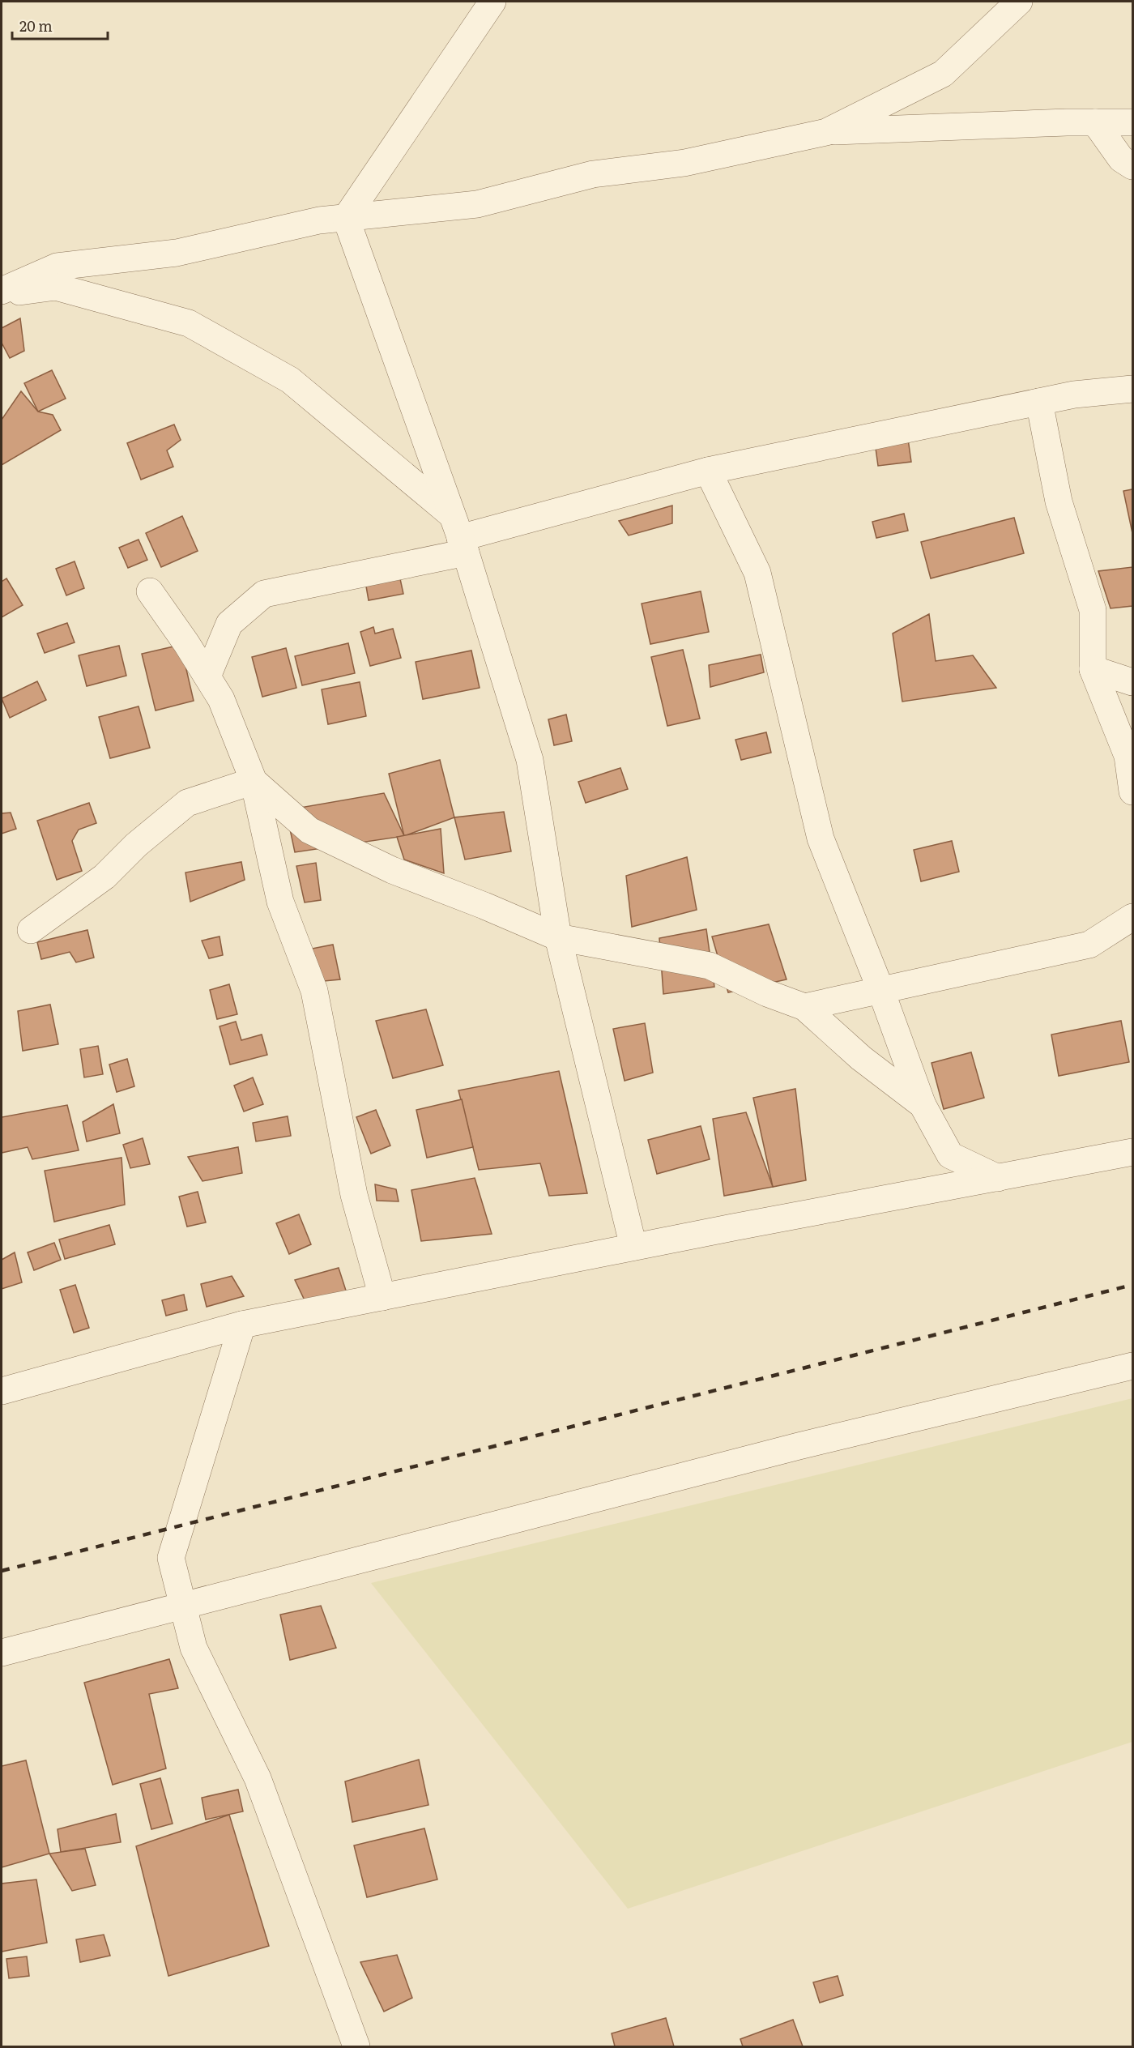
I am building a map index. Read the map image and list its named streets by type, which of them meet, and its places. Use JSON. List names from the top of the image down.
{
  "scale_bar": "20 m"
}
